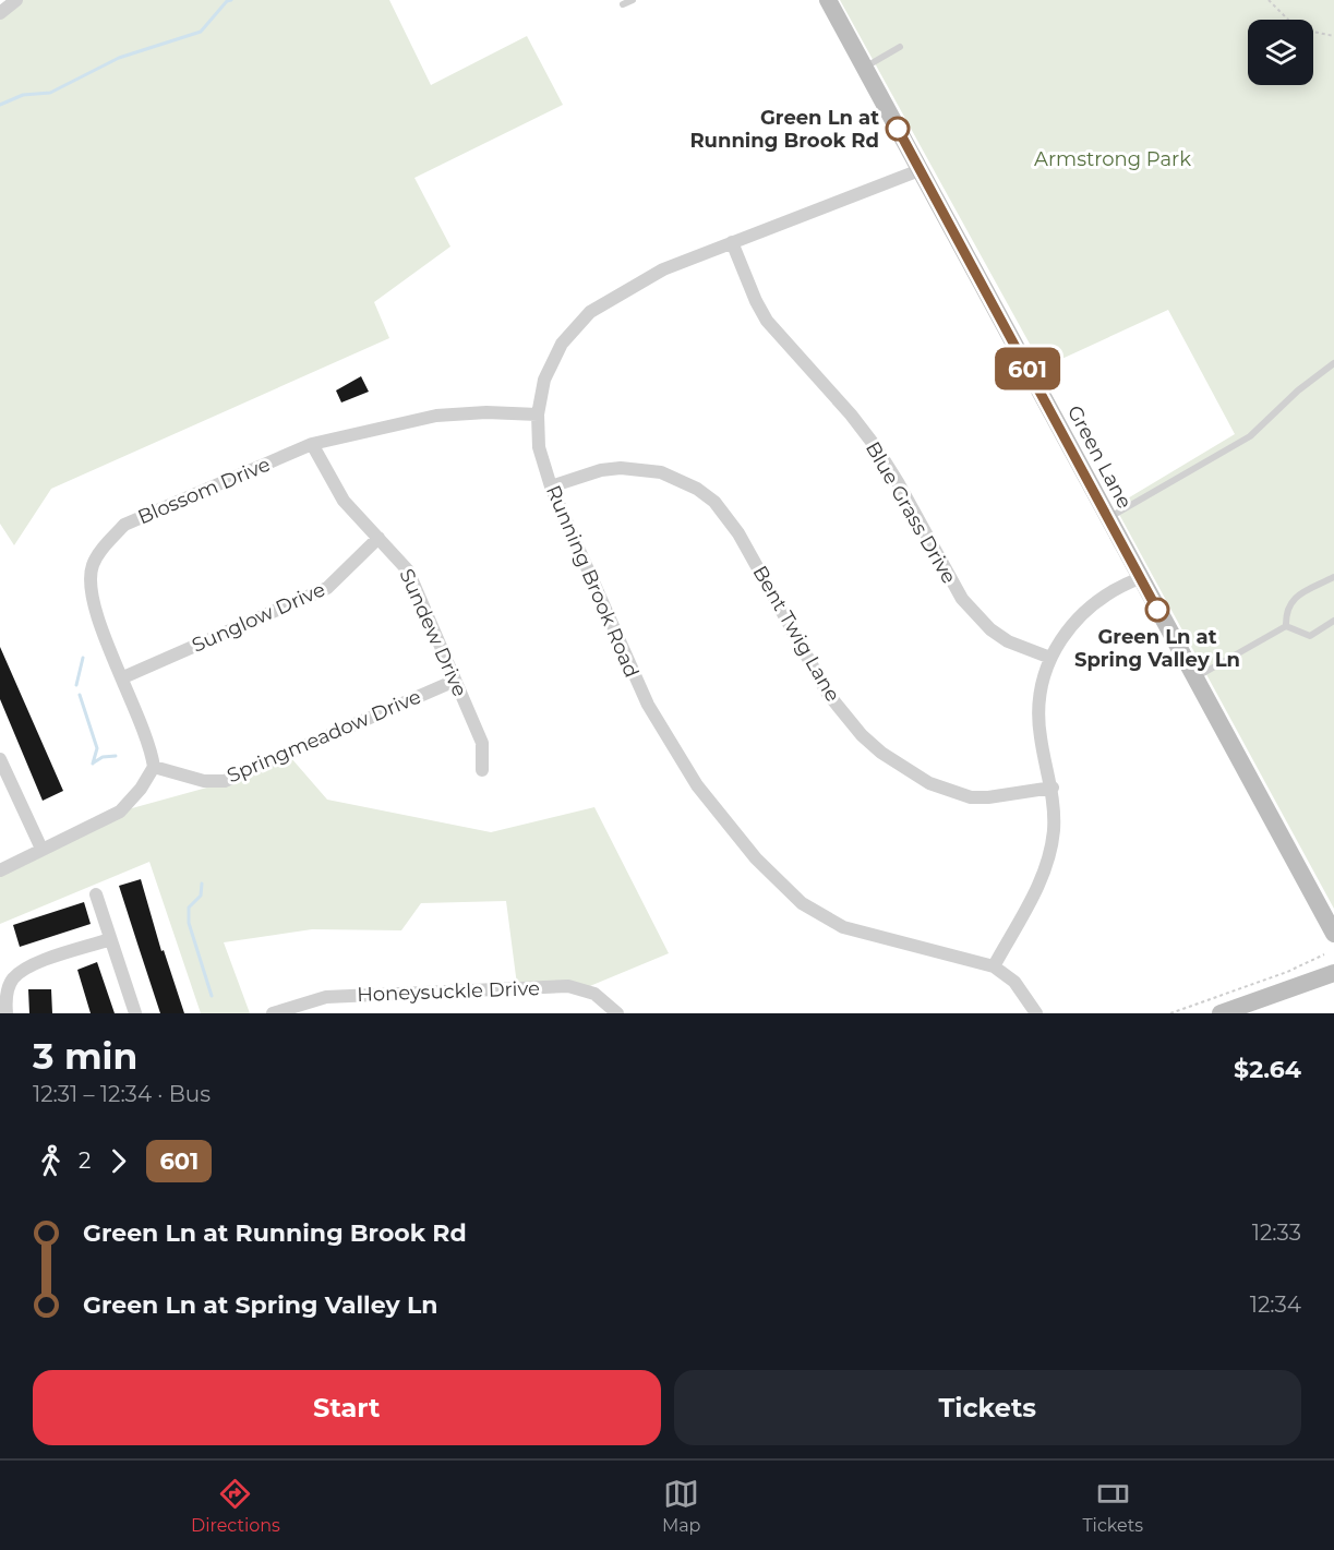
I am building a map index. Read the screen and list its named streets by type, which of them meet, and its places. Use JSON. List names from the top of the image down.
{
  "streets": {
    "street": [
      "Green Lane",
      "Blossom Drive",
      "Blue Grass Drive",
      "Running Brook Road",
      "Sunglow Drive",
      "Sundew Drive",
      "Bent Twig Lane",
      "Springmeadow Drive",
      "Honeysuckle Drive"
    ]
  },
  "crossings": [
    ["Green Lane", "Running Brook Road"],
    ["Blossom Drive", "Running Brook Road"],
    ["Blossom Drive", "Sunglow Drive"],
    ["Blossom Drive", "Sundew Drive"],
    ["Blossom Drive", "Springmeadow Drive"],
    ["Blue Grass Drive", "Running Brook Road"],
    ["Running Brook Road", "Bent Twig Lane"],
    ["Sunglow Drive", "Sundew Drive"],
    ["Sundew Drive", "Springmeadow Drive"]
  ],
  "parks": ["Armstrong Park"],
  "places": ["Green Ln at Running Brook Rd", "Green Ln at Spring Valley Ln"],
  "lines": ["bus line 601"],
  "page": {
    "on_map": "601",
    "heading": ["3 min", "12:31 – 12:34 · Bus", "$2.64"],
    "legs": ["2", "601"],
    "list": [
      {
        "name": "Green Ln at Running Brook Rd",
        "value": "12:33"
      },
      {
        "name": "Green Ln at Spring Valley Ln",
        "value": "12:34"
      }
    ],
    "buttons": ["Start", "Tickets"],
    "tabs": ["Directions", "Map", "Tickets"]
  }
}
